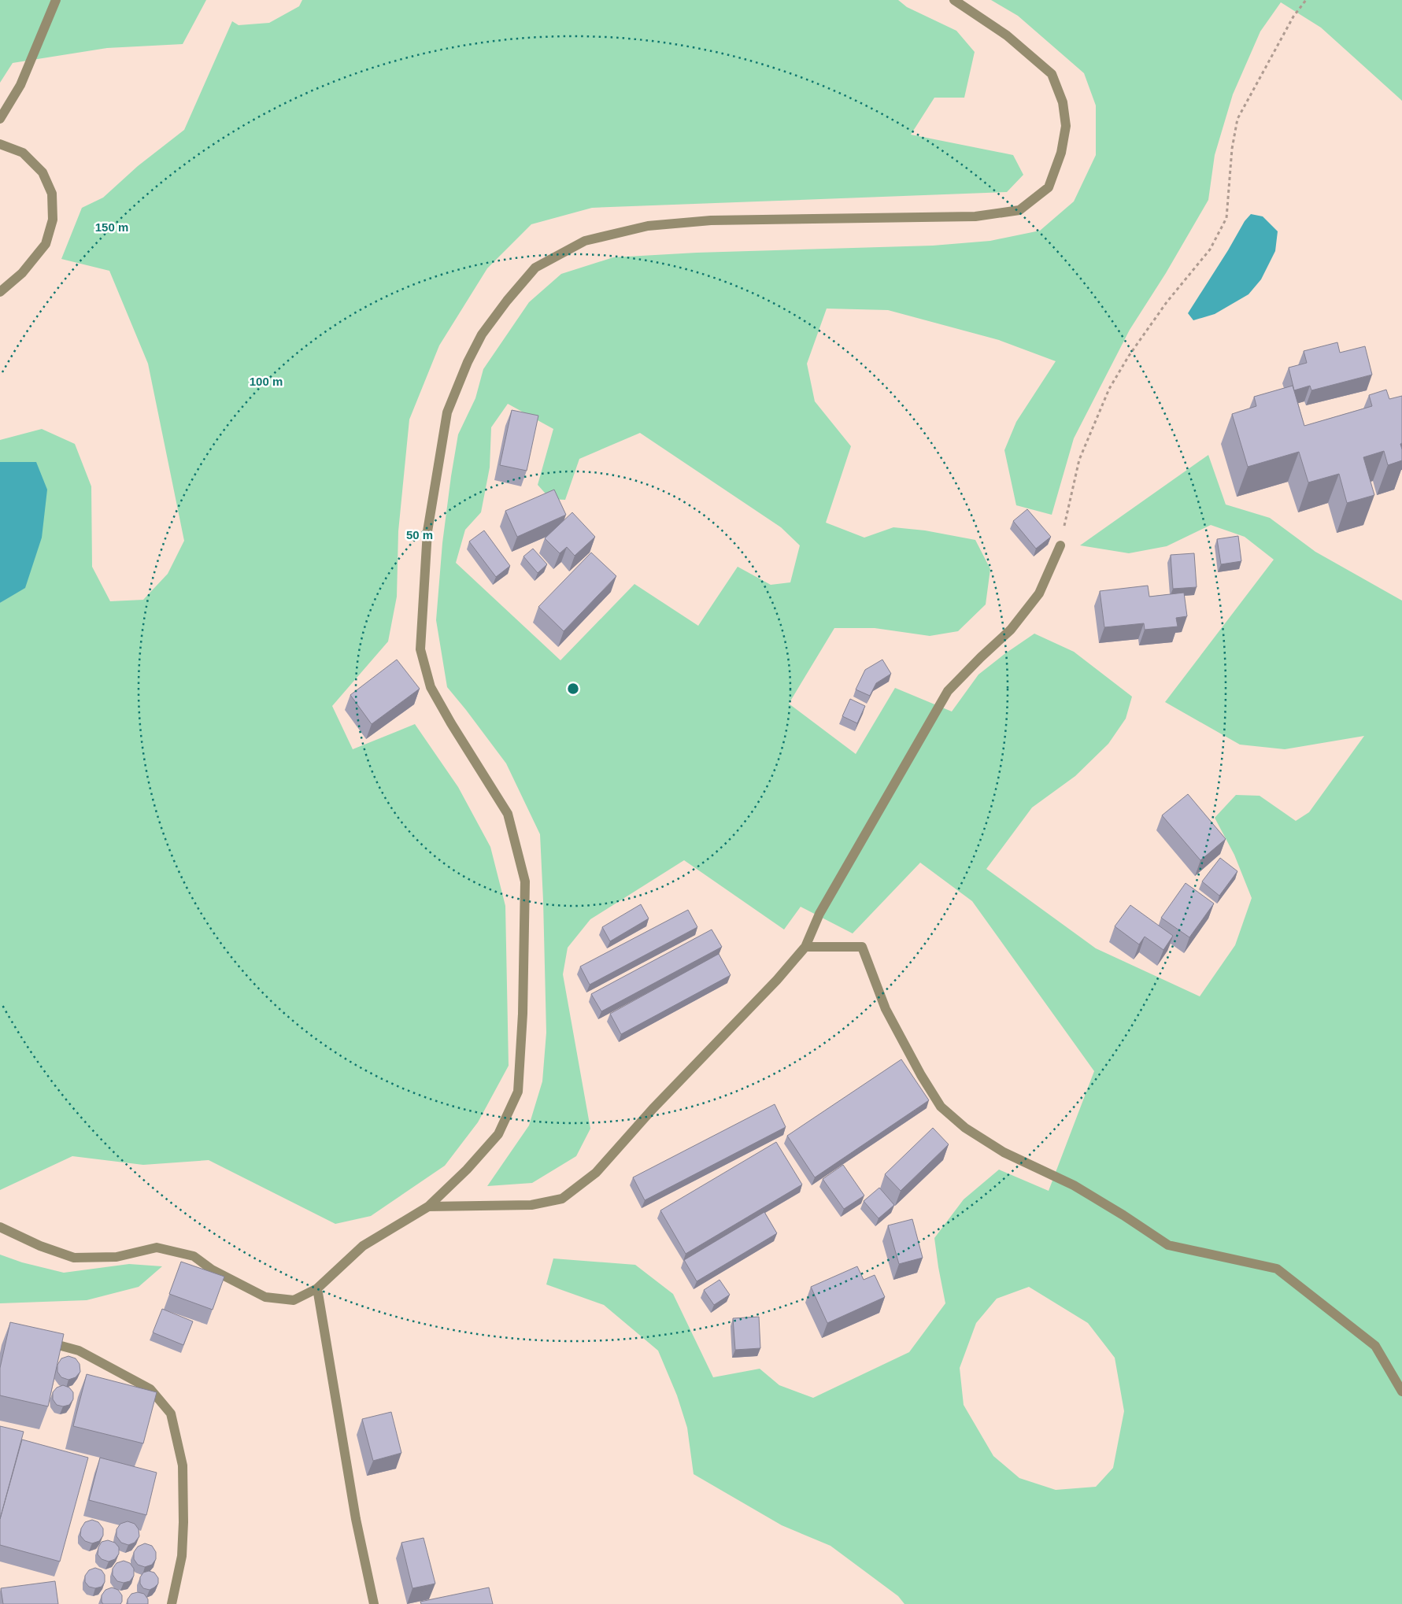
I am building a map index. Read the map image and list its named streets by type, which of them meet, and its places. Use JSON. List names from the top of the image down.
{
  "rings": ["150 m", "100 m", "50 m"]
}
